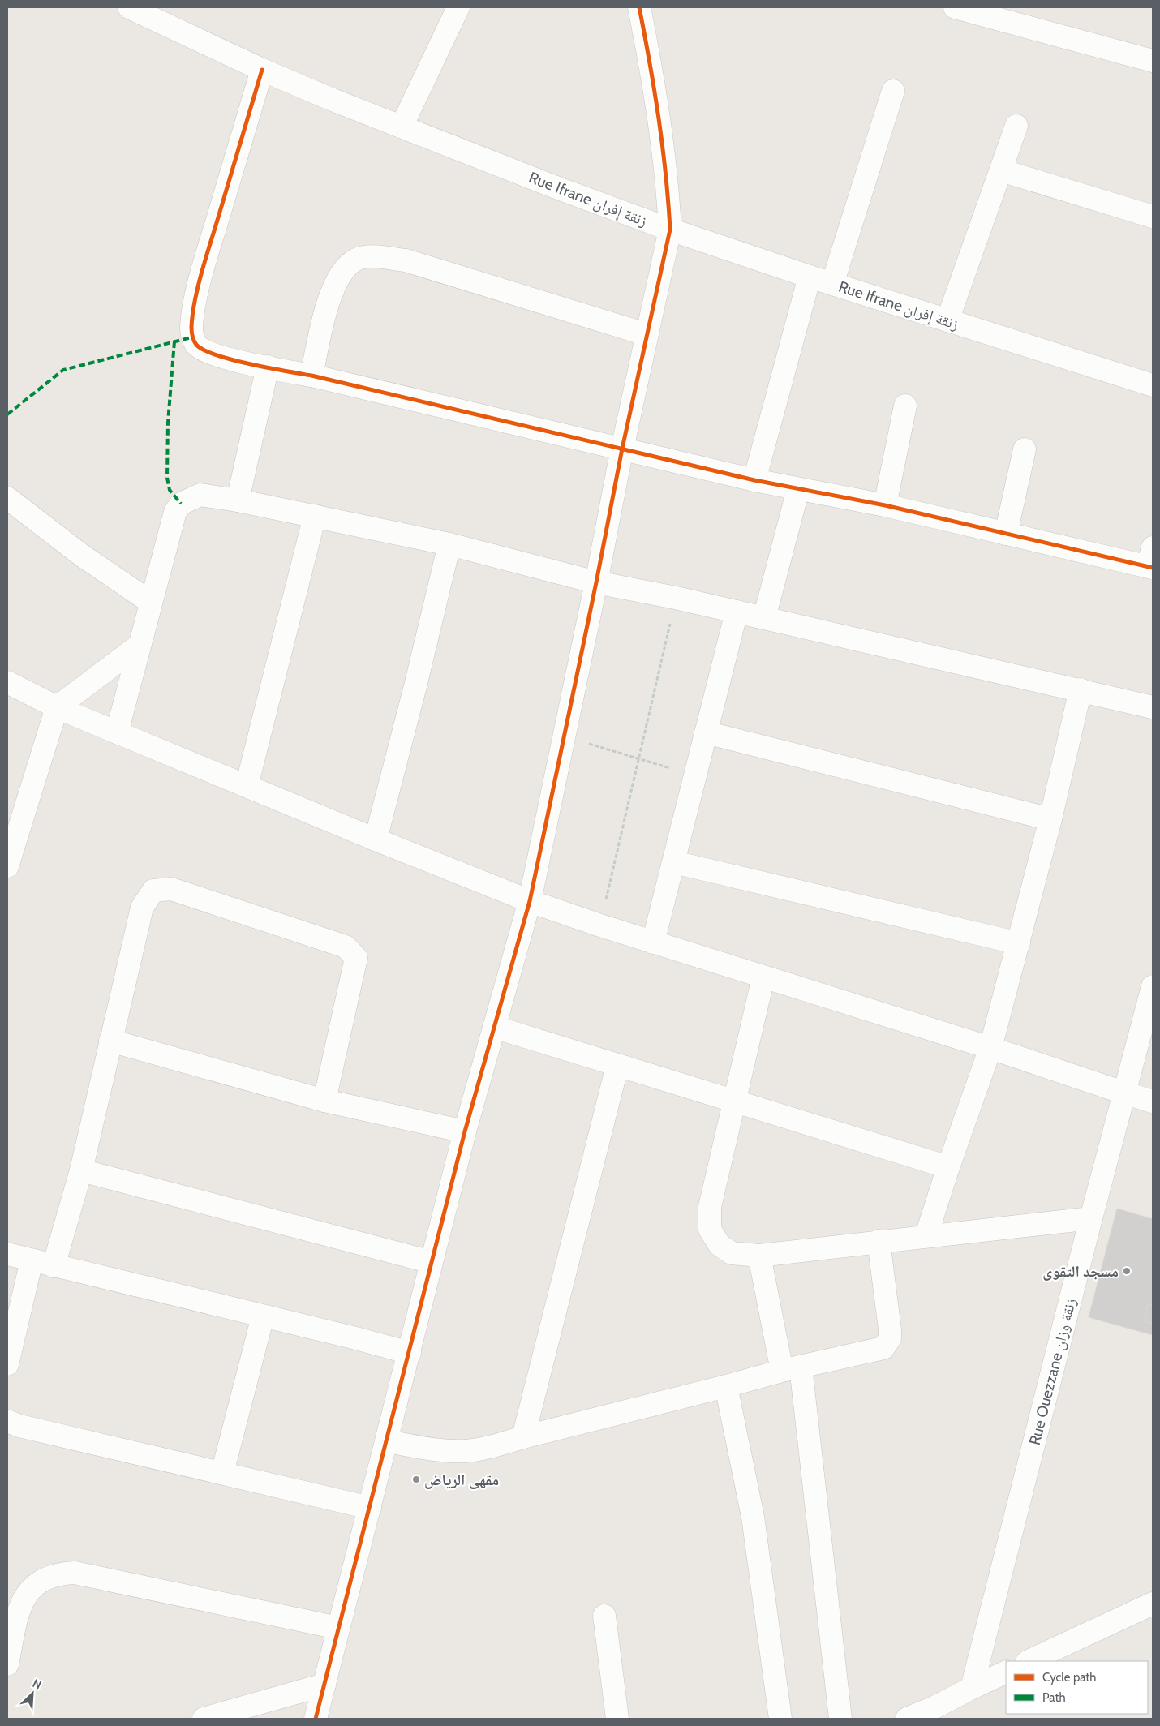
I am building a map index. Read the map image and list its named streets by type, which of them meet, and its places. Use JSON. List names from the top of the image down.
{
  "streets": {
    "street": ["Rue Ifrane زنقة إفران", "Rue Ouezzane زنقة وزان"]
  },
  "places": ["مسجد التقوى", "مقهى الرياض"],
  "legend": ["Cycle path", "Path"],
  "north": "top right"
}
